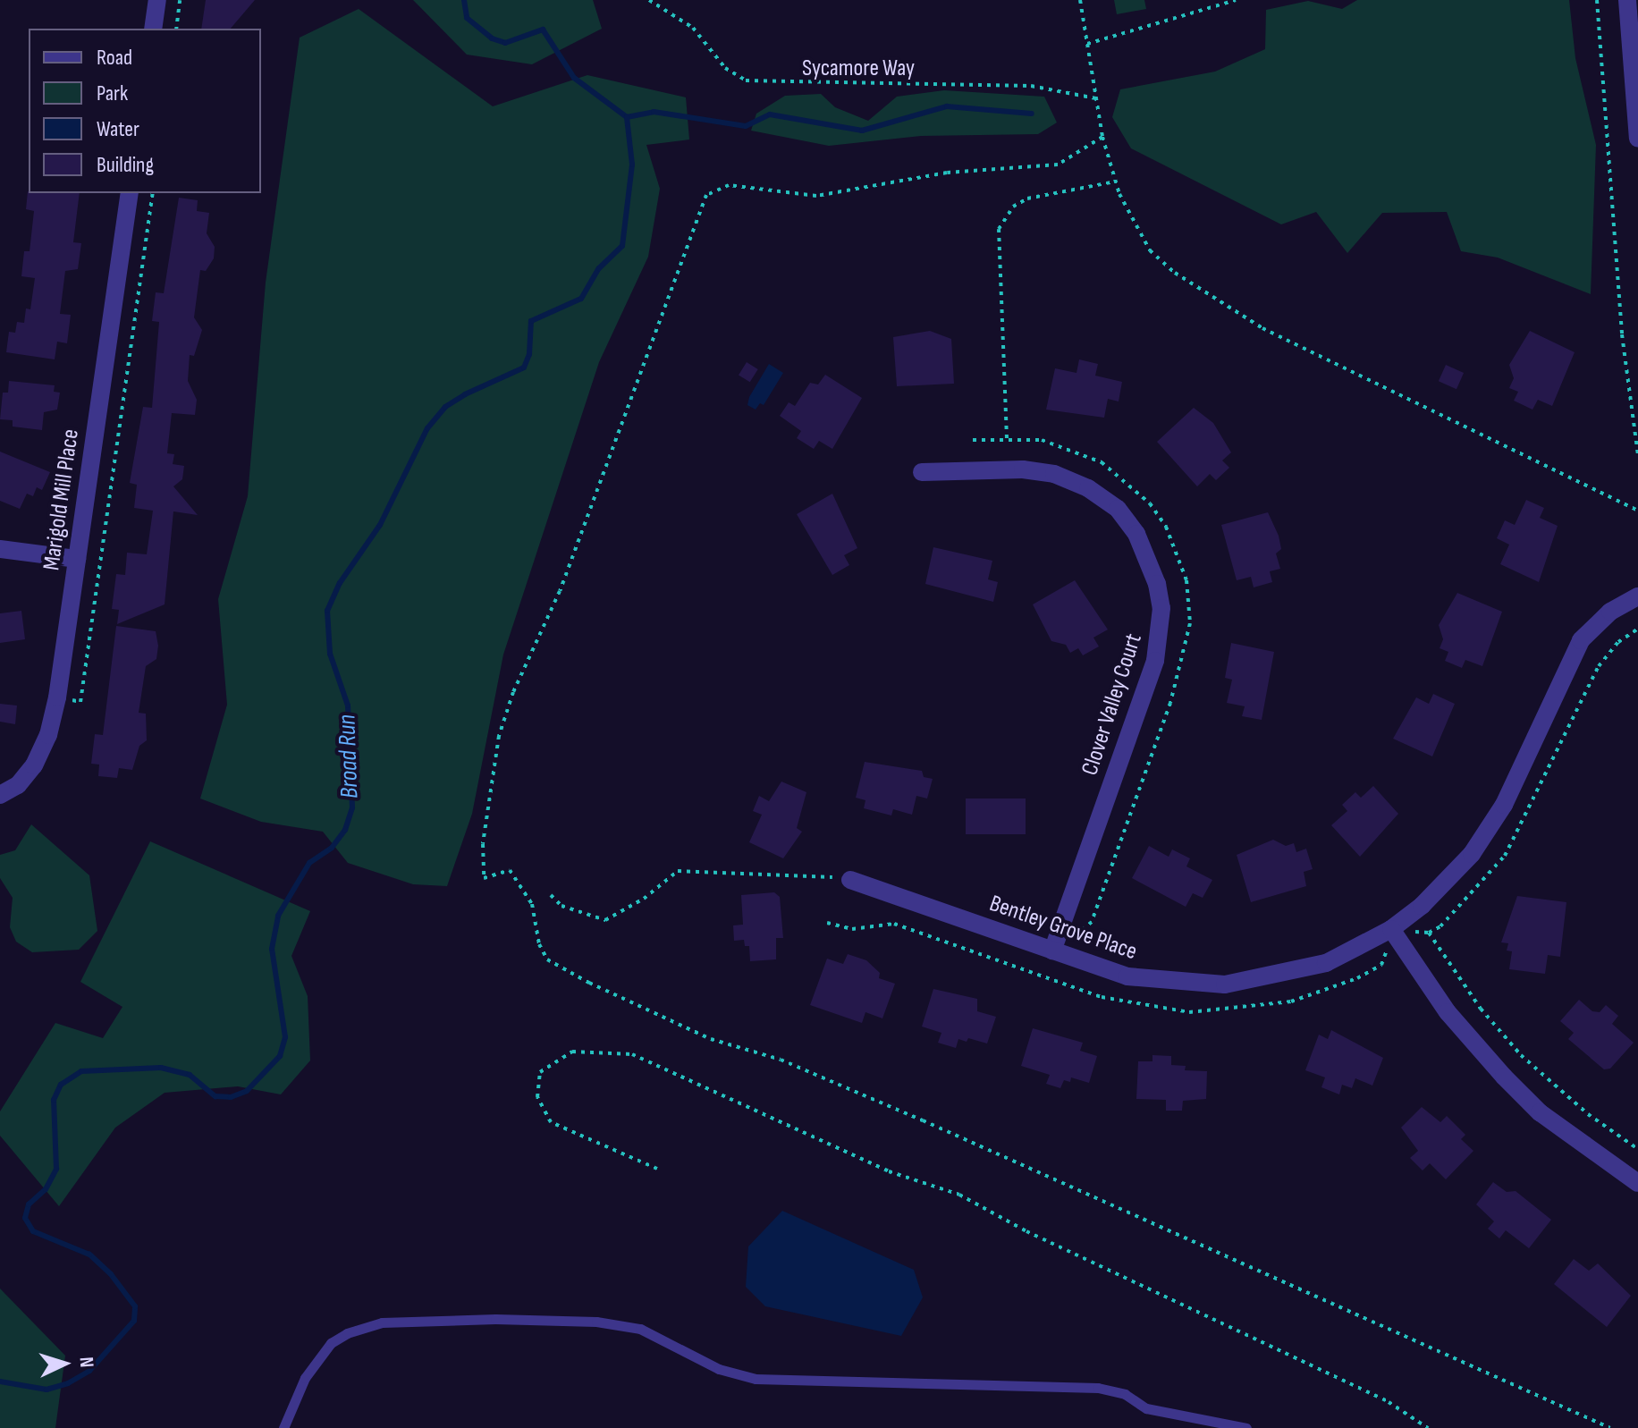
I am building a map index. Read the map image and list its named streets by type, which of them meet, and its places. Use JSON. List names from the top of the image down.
{
  "streets": {
    "street": ["Marigold Mill Place", "Clover Valley Court", "Bentley Grove Place"],
    "path": ["Sycamore Way"]
  },
  "crossings": [
    ["Clover Valley Court", "Bentley Grove Place"]
  ],
  "water": ["Broad Run"],
  "legend": [
    "Road",
    "Park",
    "Water",
    "Building"
  ],
  "north": "right"
}
